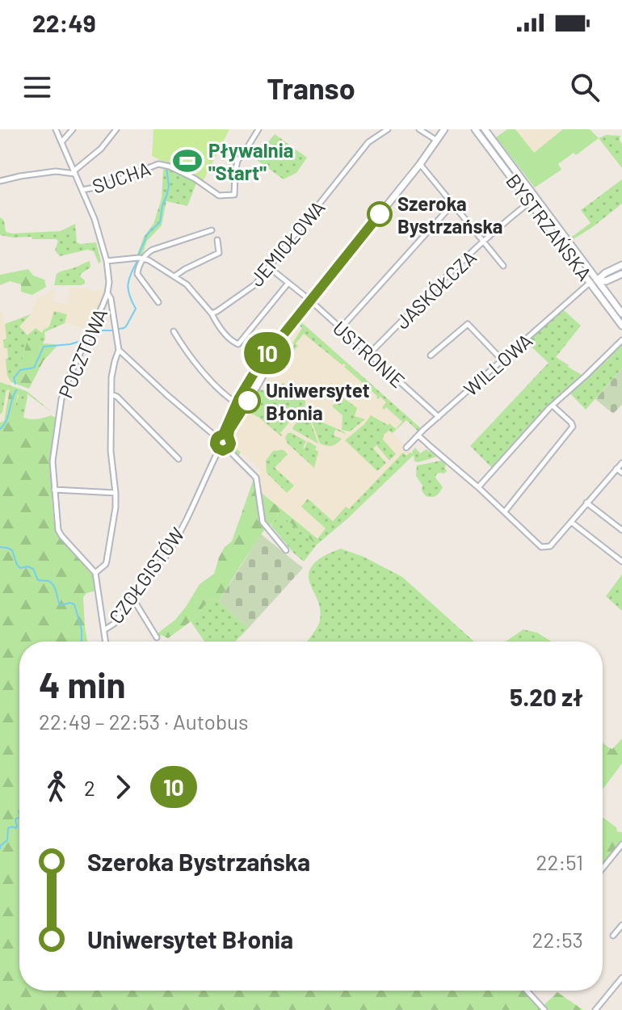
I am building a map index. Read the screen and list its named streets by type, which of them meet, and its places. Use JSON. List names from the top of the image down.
{
  "streets": {
    "main road": ["BYSTRZAŃSKA"],
    "street": [
      "SUCHA",
      "JEMIOŁOWA",
      "JASKÓŁCZA",
      "POCZTOWA",
      "USTRONIE",
      "WILLOWA",
      "CZOŁGISTÓW"
    ]
  },
  "crossings": [
    ["SUCHA", "POCZTOWA"],
    ["BYSTRZAŃSKA", "JASKÓŁCZA"],
    ["BYSTRZAŃSKA", "WILLOWA"],
    ["JEMIOŁOWA", "USTRONIE"],
    ["JASKÓŁCZA", "USTRONIE"],
    ["USTRONIE", "WILLOWA"]
  ],
  "places": {
    "sports": ["Pływalnia \"Start\""],
    "other": ["Szeroka Bystrzańska", "Uniwersytet Błonia"]
  },
  "lines": ["bus line 10"],
  "page": {
    "status": "22:49",
    "header": "Transo",
    "on_map": "10",
    "heading": ["4 min", "22:49 – 22:53 · Autobus", "5.20 zł"],
    "legs": ["2", "10"],
    "list": [
      {
        "name": "Szeroka Bystrzańska",
        "value": "22:51"
      },
      {
        "name": "Uniwersytet Błonia",
        "value": "22:53"
      }
    ]
  }
}
